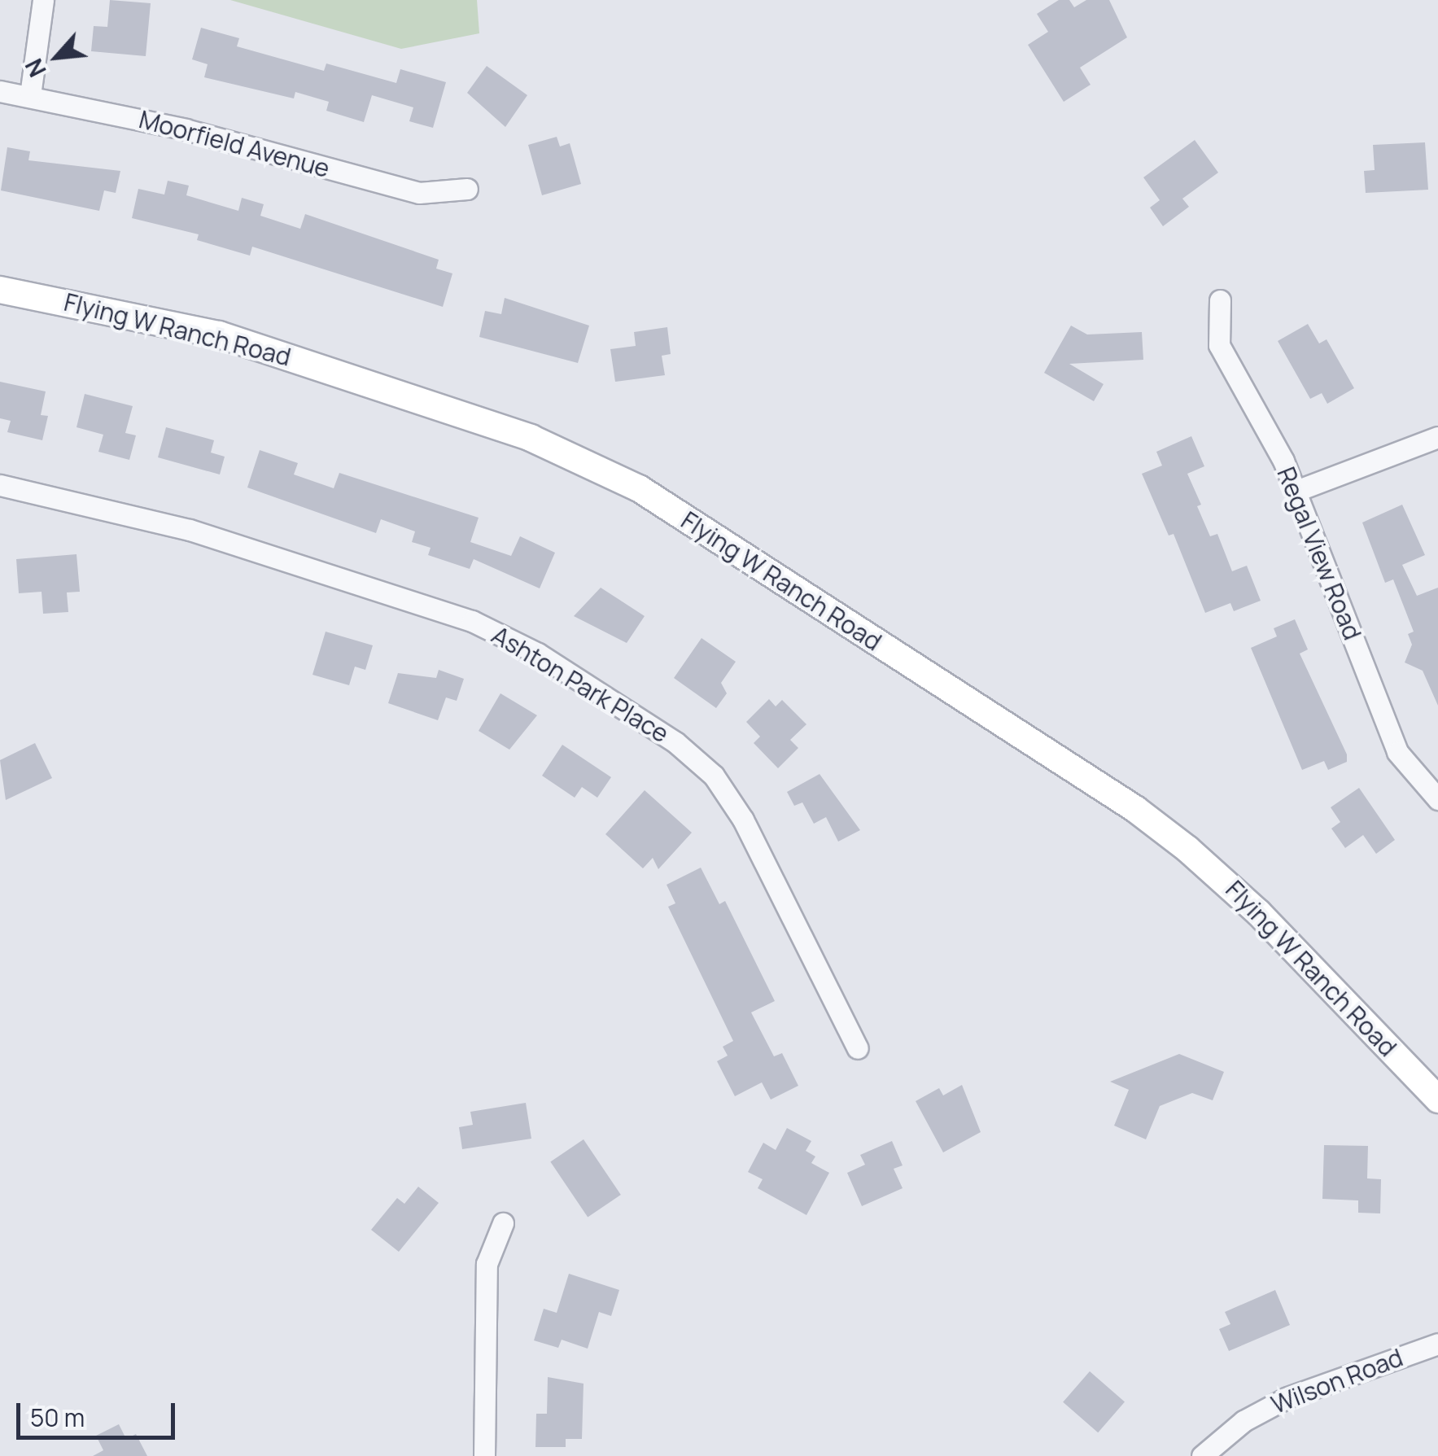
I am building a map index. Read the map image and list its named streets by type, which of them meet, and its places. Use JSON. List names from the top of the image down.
{
  "streets": {
    "street": [
      "Moorfield Avenue",
      "Flying W Ranch Road",
      "Regal View Road",
      "Ashton Park Place",
      "Wilson Road"
    ]
  },
  "scale_bar": "50 m",
  "north": "bottom left"
}
